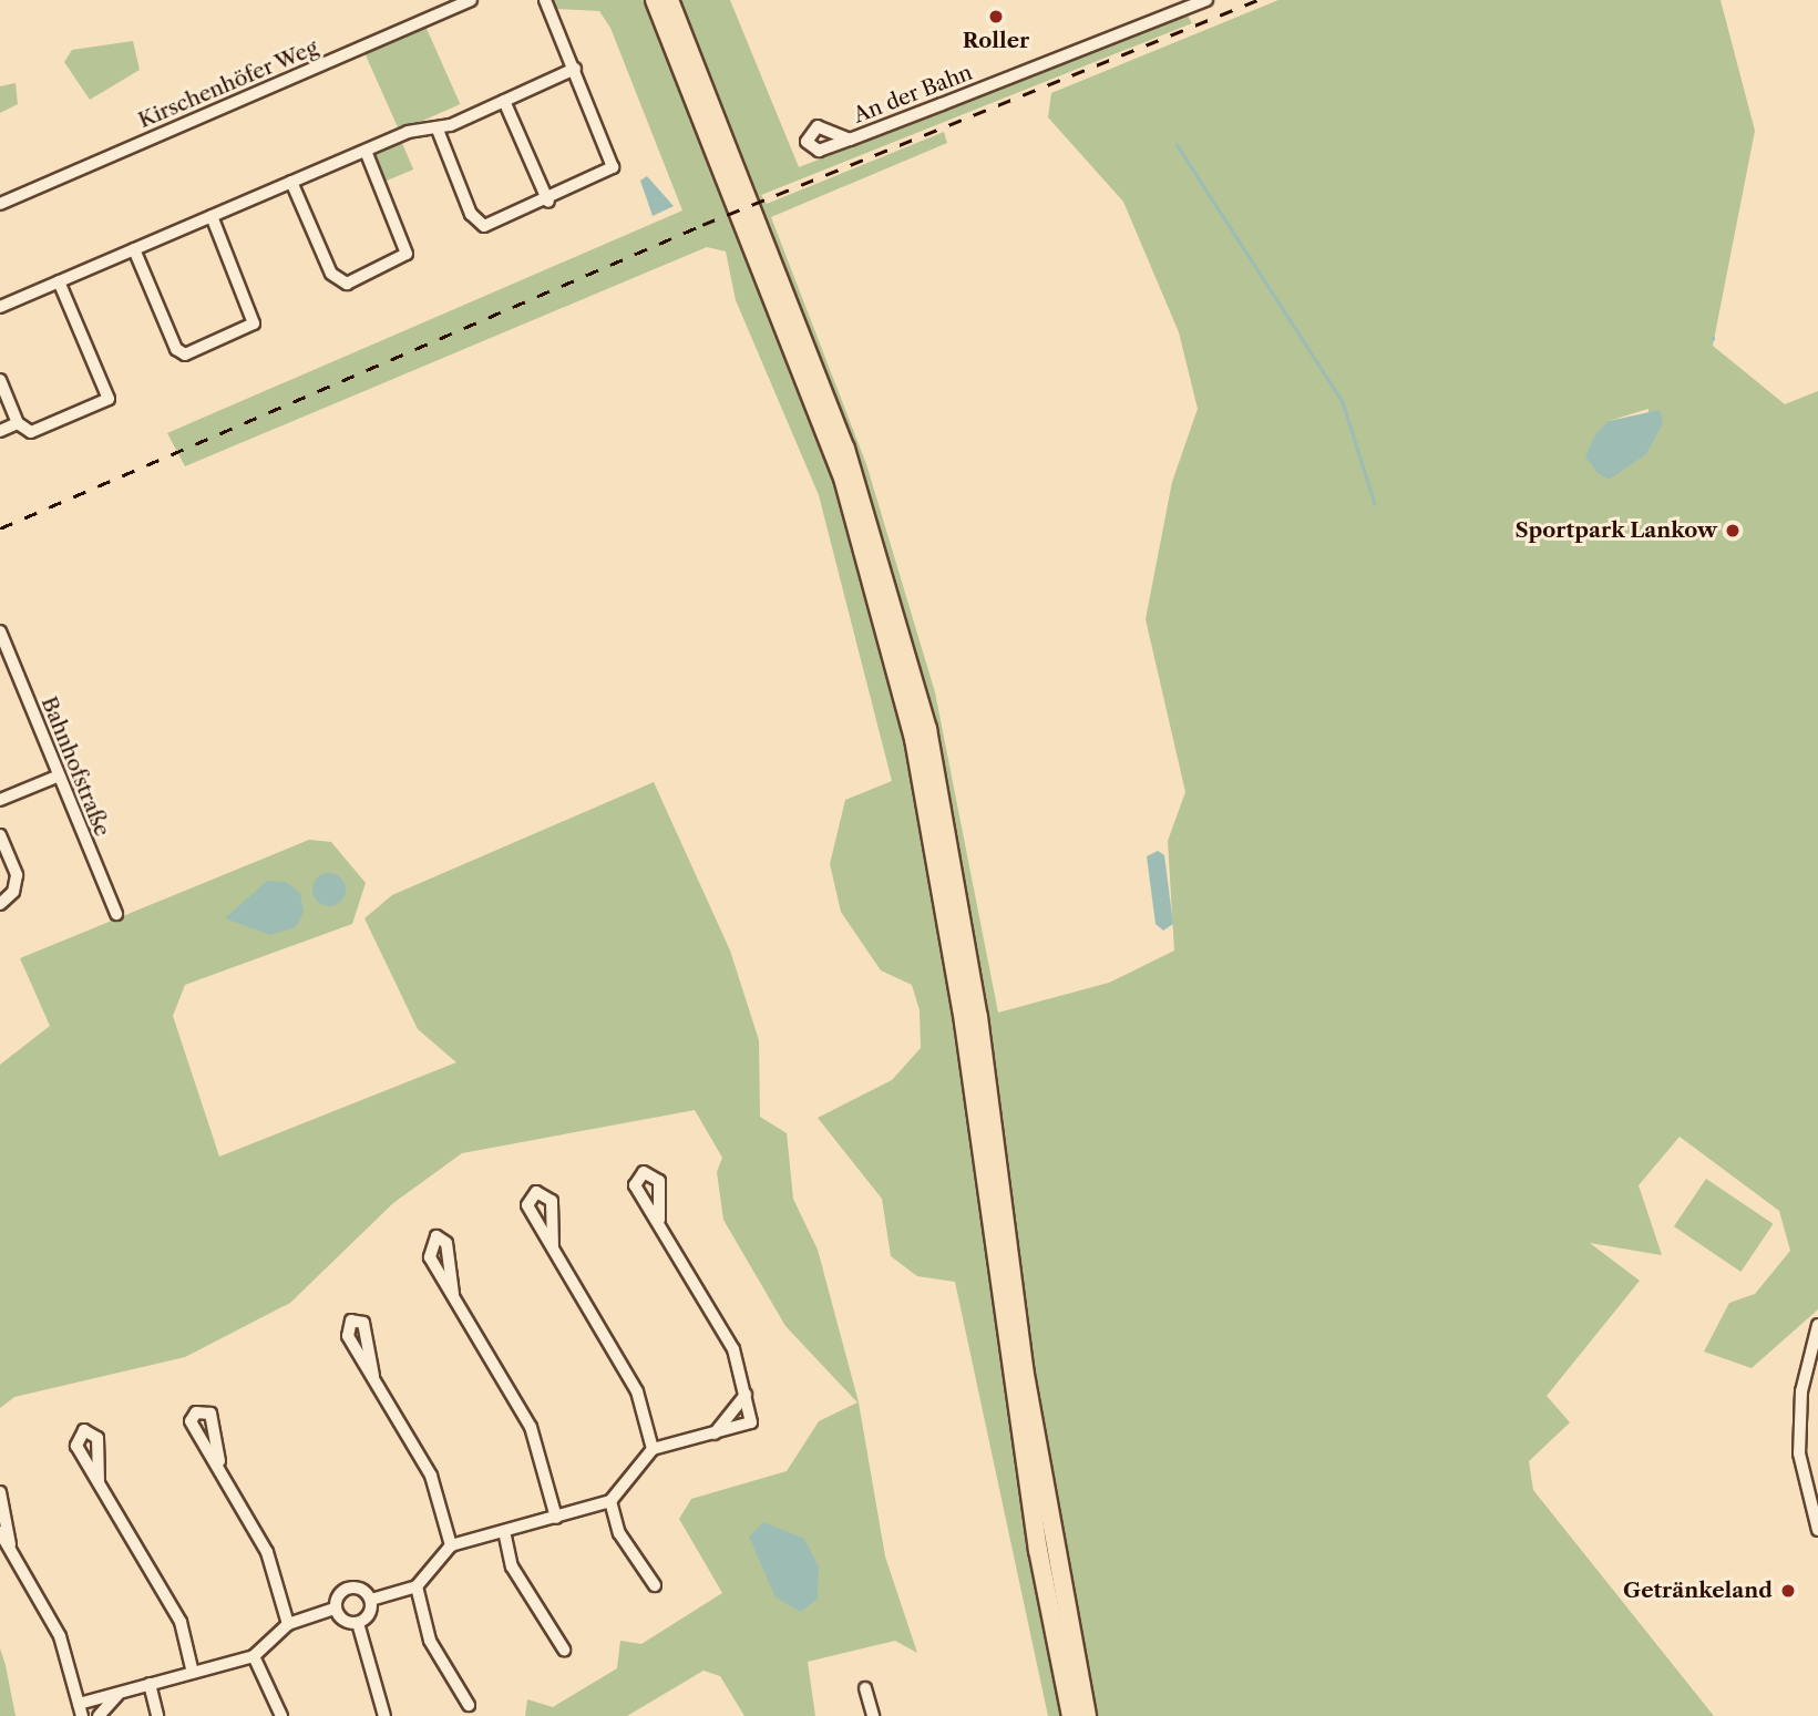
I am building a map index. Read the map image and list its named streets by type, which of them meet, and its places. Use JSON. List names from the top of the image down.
{
  "streets": {
    "street": ["Kirschenhöfer Weg", "An der Bahn", "Bahnhofstraße"]
  },
  "places": ["Roller", "Sportpark Lankow", "Getränkeland"]
}
